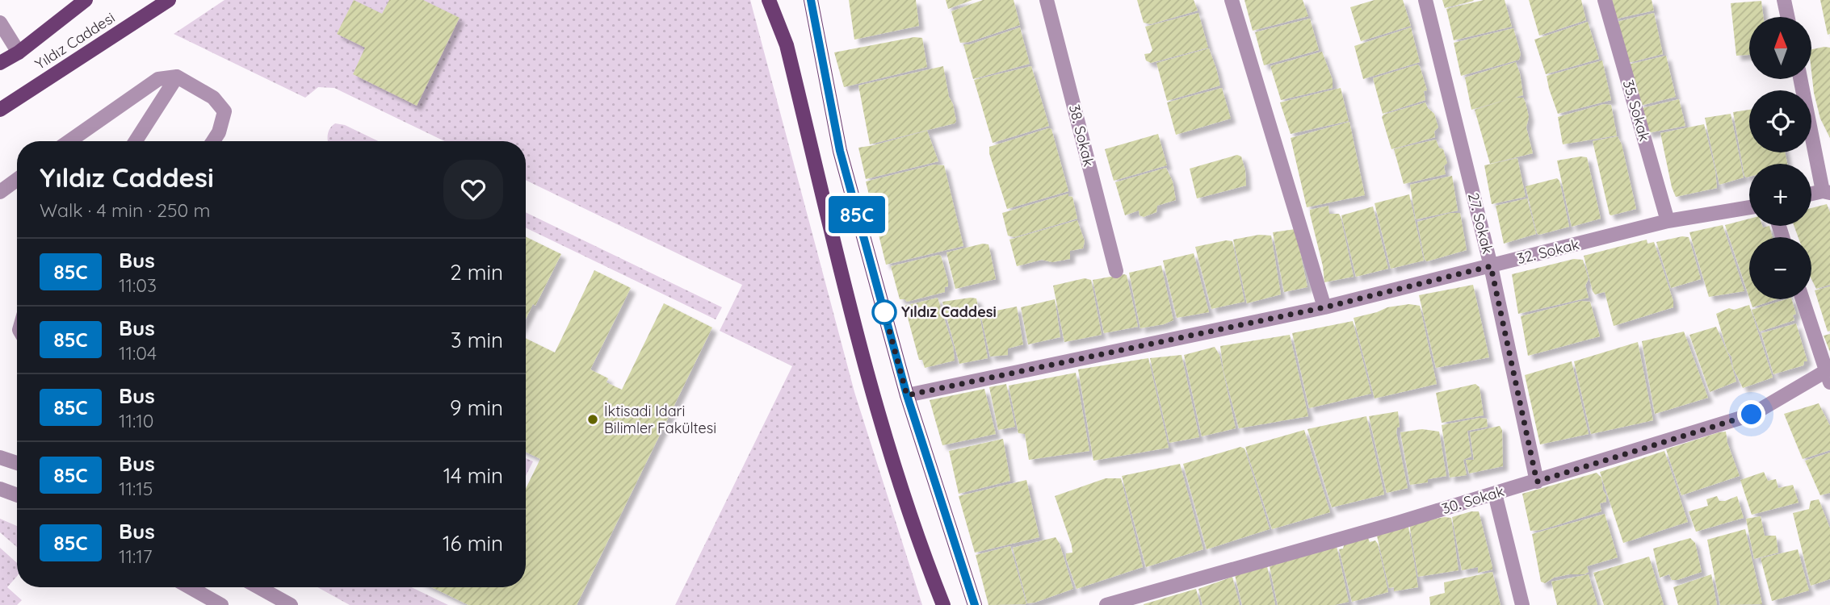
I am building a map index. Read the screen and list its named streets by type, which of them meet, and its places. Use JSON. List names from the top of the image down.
{
  "streets": {
    "main road": ["Yıldız Caddesi"],
    "street": [
      "35. Sokak",
      "38. Sokak",
      "27. Sokak",
      "32. Sokak",
      "30. Sokak"
    ]
  },
  "crossings": [
    ["35. Sokak", "32. Sokak"],
    ["27. Sokak", "32. Sokak"],
    ["27. Sokak", "30. Sokak"]
  ],
  "places": ["Yıldız Caddesi", "İktisadi Idari Bilimler Fakültesi"],
  "lines": ["bus line 85C"],
  "north": "top",
  "page": {
    "on_map": "85C",
    "map_buttons": ["+", "−"],
    "heading": ["Yıldız Caddesi", "Walk · 4 min · 250 m"],
    "list": [
      {
        "mark": "85C",
        "name": "Bus",
        "note": "11:03",
        "value": "2 min"
      },
      {
        "mark": "85C",
        "name": "Bus",
        "note": "11:04",
        "value": "3 min"
      },
      {
        "mark": "85C",
        "name": "Bus",
        "note": "11:10",
        "value": "9 min"
      },
      {
        "mark": "85C",
        "name": "Bus",
        "note": "11:15",
        "value": "14 min"
      },
      {
        "mark": "85C",
        "name": "Bus",
        "note": "11:17",
        "value": "16 min"
      }
    ]
  }
}
